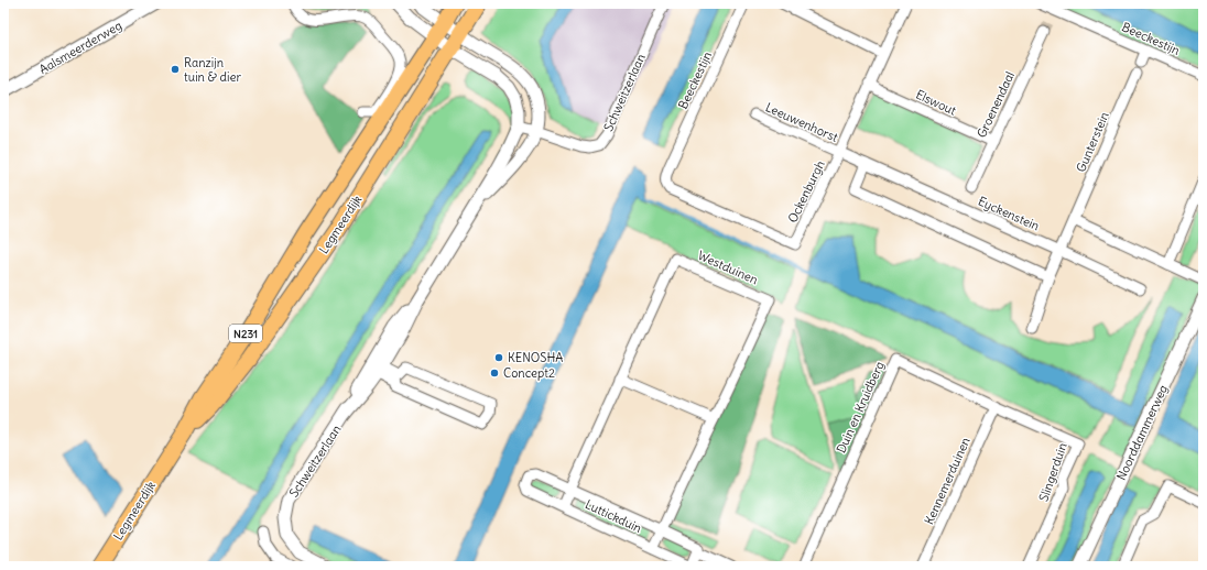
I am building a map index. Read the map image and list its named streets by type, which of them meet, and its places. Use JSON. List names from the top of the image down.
{
  "streets": {
    "main road": ["Legmeerdijk", "N231"],
    "street": [
      "Beeckestijn",
      "Aalsmeerderweg",
      "Schweitzerlaan",
      "Elswout",
      "Groenendaal",
      "Leeuwenhorst",
      "Gunterstein",
      "Ockenburgh",
      "Eyckenstein",
      "Westduinen",
      "Duin en Kruidberg",
      "Noorddammerweg",
      "Slingerduin",
      "Kennemerduinen",
      "Luttickduin"
    ]
  },
  "crossings": [
    ["Beeckestijn", "Ockenburgh"],
    ["Schweitzerlaan", "Legmeerdijk"],
    ["Elswout", "Groenendaal"],
    ["Elswout", "Ockenburgh"],
    ["Leeuwenhorst", "Ockenburgh"],
    ["Leeuwenhorst", "Eyckenstein"],
    ["Gunterstein", "Eyckenstein"],
    ["Ockenburgh", "Eyckenstein"],
    ["Westduinen", "Luttickduin"],
    ["Duin en Kruidberg", "Slingerduin"],
    ["Duin en Kruidberg", "Kennemerduinen"],
    ["Slingerduin", "Kennemerduinen"]
  ],
  "places": ["Ranzijn tuin & dier", "KENOSHA", "Concept2"]
}
